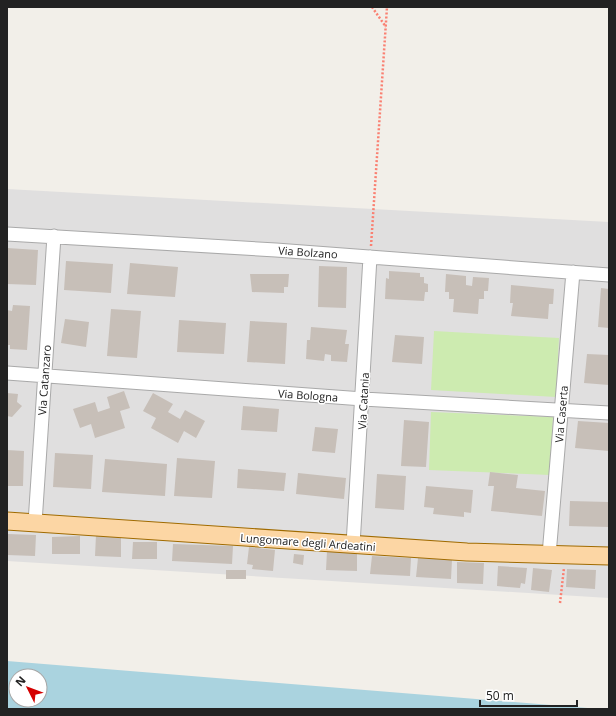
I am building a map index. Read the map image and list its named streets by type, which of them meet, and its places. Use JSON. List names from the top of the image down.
{
  "streets": {
    "main road": ["Lungomare degli Ardeatini"],
    "street": [
      "Via Bolzano",
      "Via Catanzaro",
      "Via Bologna",
      "Via Catania",
      "Via Caserta"
    ]
  },
  "crossings": [
    ["Via Bolzano", "Via Catanzaro"],
    ["Via Bolzano", "Via Catania"],
    ["Via Bolzano", "Via Caserta"],
    ["Via Catanzaro", "Via Bologna"],
    ["Via Catanzaro", "Lungomare degli Ardeatini"],
    ["Via Bologna", "Via Catania"],
    ["Via Bologna", "Via Caserta"],
    ["Via Catania", "Lungomare degli Ardeatini"],
    ["Via Caserta", "Lungomare degli Ardeatini"]
  ],
  "scale_bar": "50 m",
  "north": "top left"
}
